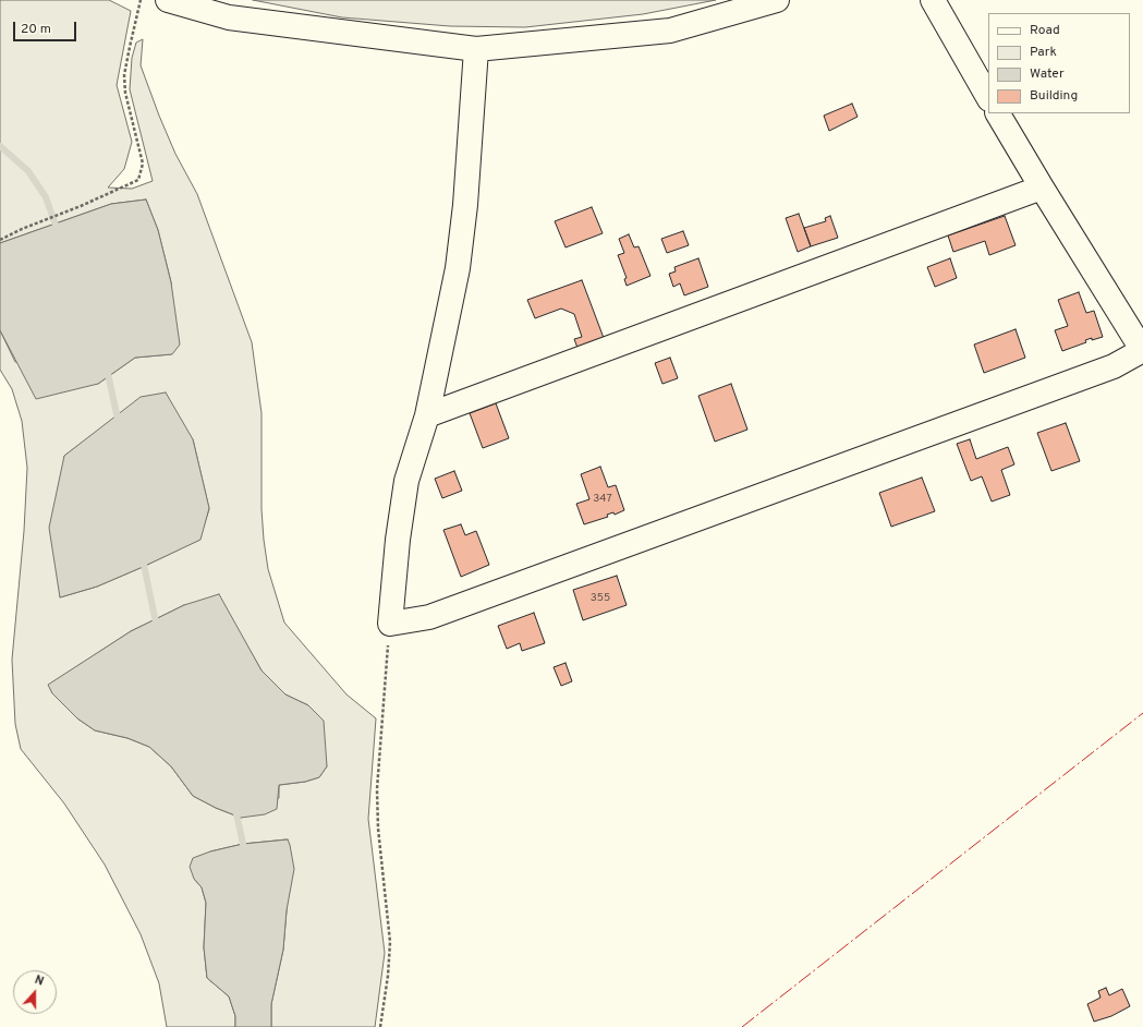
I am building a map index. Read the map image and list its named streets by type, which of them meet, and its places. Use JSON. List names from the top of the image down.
{
  "house_numbers": ["347", "355"],
  "legend": [
    "Road",
    "Park",
    "Water",
    "Building"
  ],
  "scale_bar": "20 m",
  "north": "top"
}
